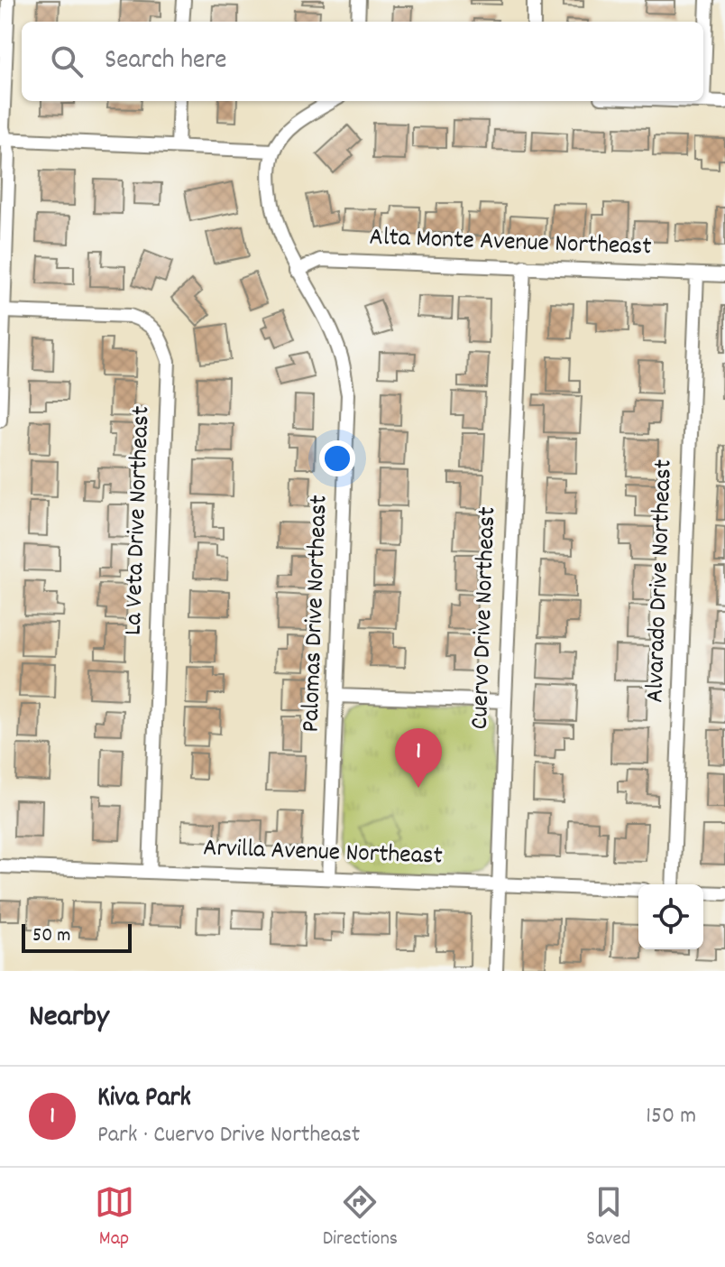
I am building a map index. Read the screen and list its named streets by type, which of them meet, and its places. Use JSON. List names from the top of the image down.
{
  "streets": {
    "street": [
      "Alta Monte Avenue Northeast",
      "La Veta Drive Northeast",
      "Alvarado Drive Northeast",
      "Palomas Drive Northeast",
      "Cuervo Drive Northeast",
      "Arvilla Avenue Northeast"
    ]
  },
  "crossings": [
    ["Alta Monte Avenue Northeast", "Alvarado Drive Northeast"],
    ["Alta Monte Avenue Northeast", "Palomas Drive Northeast"],
    ["Alta Monte Avenue Northeast", "Cuervo Drive Northeast"],
    ["La Veta Drive Northeast", "Arvilla Avenue Northeast"],
    ["Palomas Drive Northeast", "Arvilla Avenue Northeast"],
    ["Cuervo Drive Northeast", "Arvilla Avenue Northeast"]
  ],
  "scale_bar": "50 m",
  "page": {
    "search": "Search here",
    "pins": "1",
    "scale": "50 m",
    "heading": "Nearby",
    "list": [
      {
        "mark": "1",
        "name": "Kiva Park",
        "note": "Park · Cuervo Drive Northeast",
        "value": "150 m"
      }
    ],
    "nav": ["Map", "Directions", "Saved"]
  }
}
